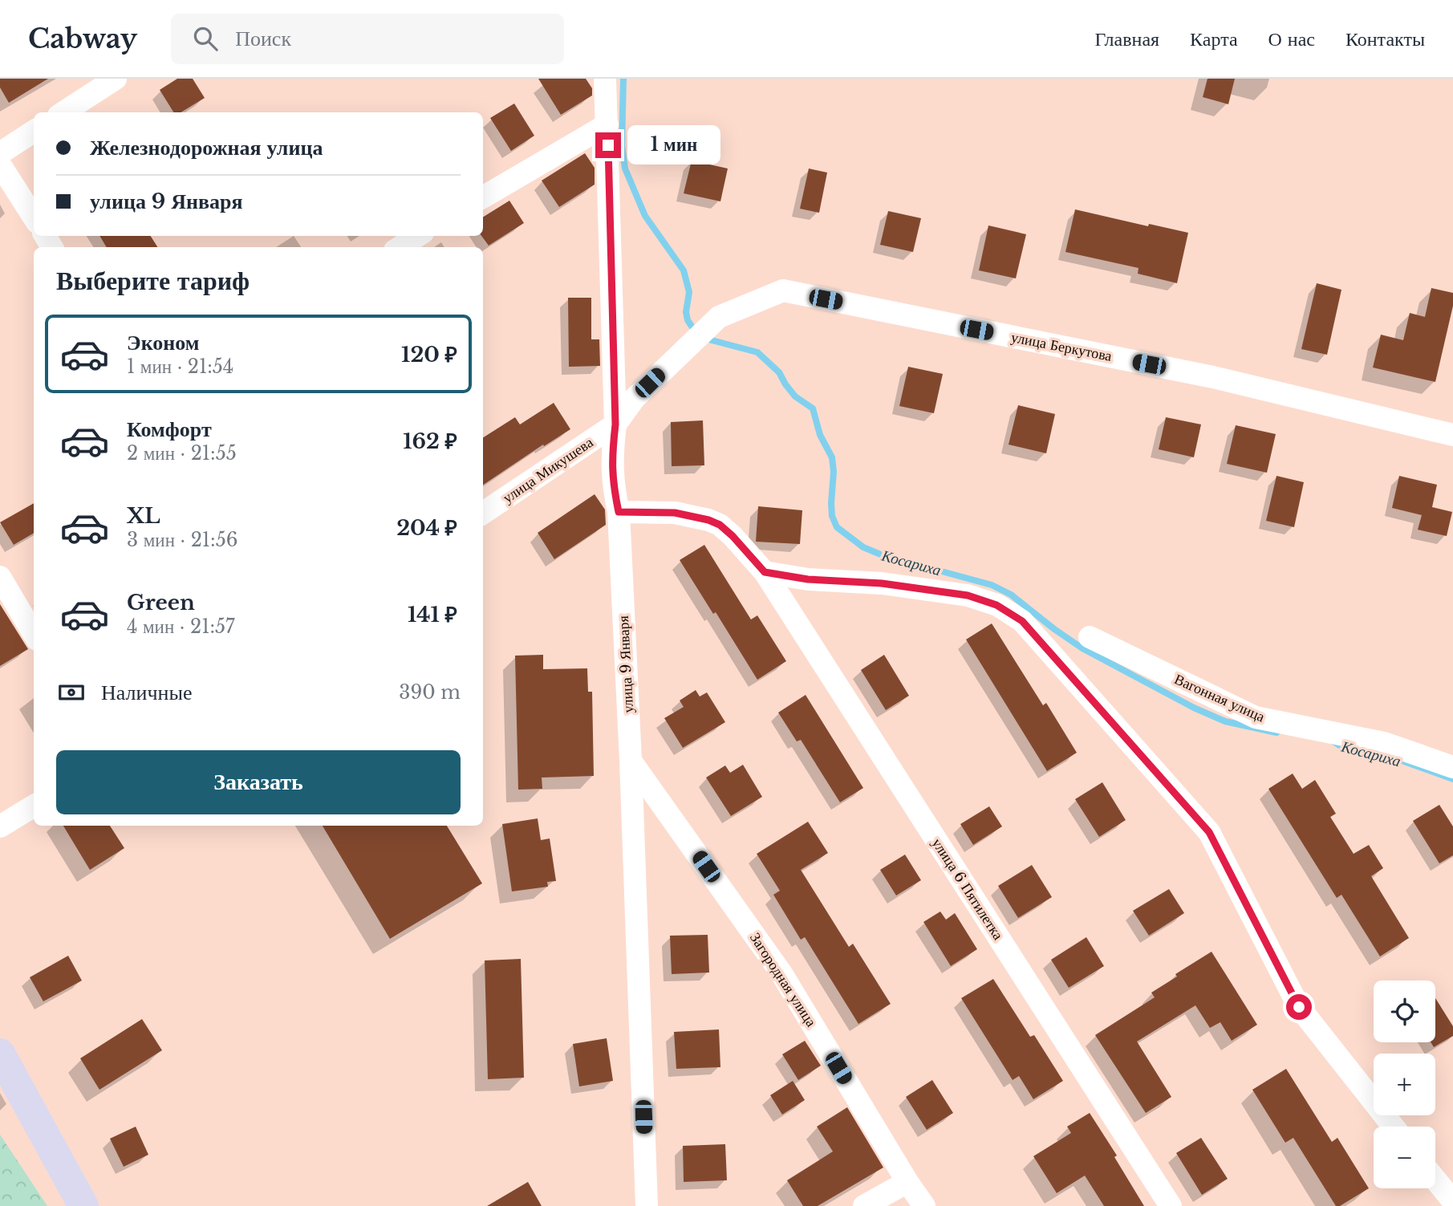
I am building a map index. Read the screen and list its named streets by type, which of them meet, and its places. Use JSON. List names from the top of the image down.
{
  "streets": {
    "street": [
      "улица Беркутова",
      "улица Микушева",
      "улица 9 Января",
      "Вагонная улица",
      "улица 6 Пятилетка",
      "Загородная улица"
    ]
  },
  "crossings": [
    ["улица Беркутова", "улица Микушева"],
    ["улица Беркутова", "улица 9 Января"],
    ["улица Микушева", "улица 9 Января"],
    ["улица 9 Января", "улица 6 Пятилетка"],
    ["улица 9 Января", "Загородная улица"]
  ],
  "water": ["Косариха"],
  "page": {
    "header": "Cabway",
    "search": "Поиск",
    "nav": [
      "Главная",
      "Карта",
      "О нас",
      "Контакты"
    ],
    "banner": ["Железнодорожная улица", "улица 9 Января"],
    "bubble": "1 мин",
    "heading": "Выберите тариф",
    "list": [
      {
        "name": "Эконом",
        "note": "1 мин · 21:54",
        "value": "120 ₽"
      },
      {
        "name": "Комфорт",
        "note": "2 мин · 21:55",
        "value": "162 ₽"
      },
      {
        "name": "XL",
        "note": "3 мин · 21:56",
        "value": "204 ₽"
      },
      {
        "name": "Green",
        "note": "4 мин · 21:57",
        "value": "141 ₽"
      }
    ],
    "pay": ["Наличные", "390 m"],
    "buttons": "Заказать",
    "map_buttons": ["+", "−"]
  }
}
